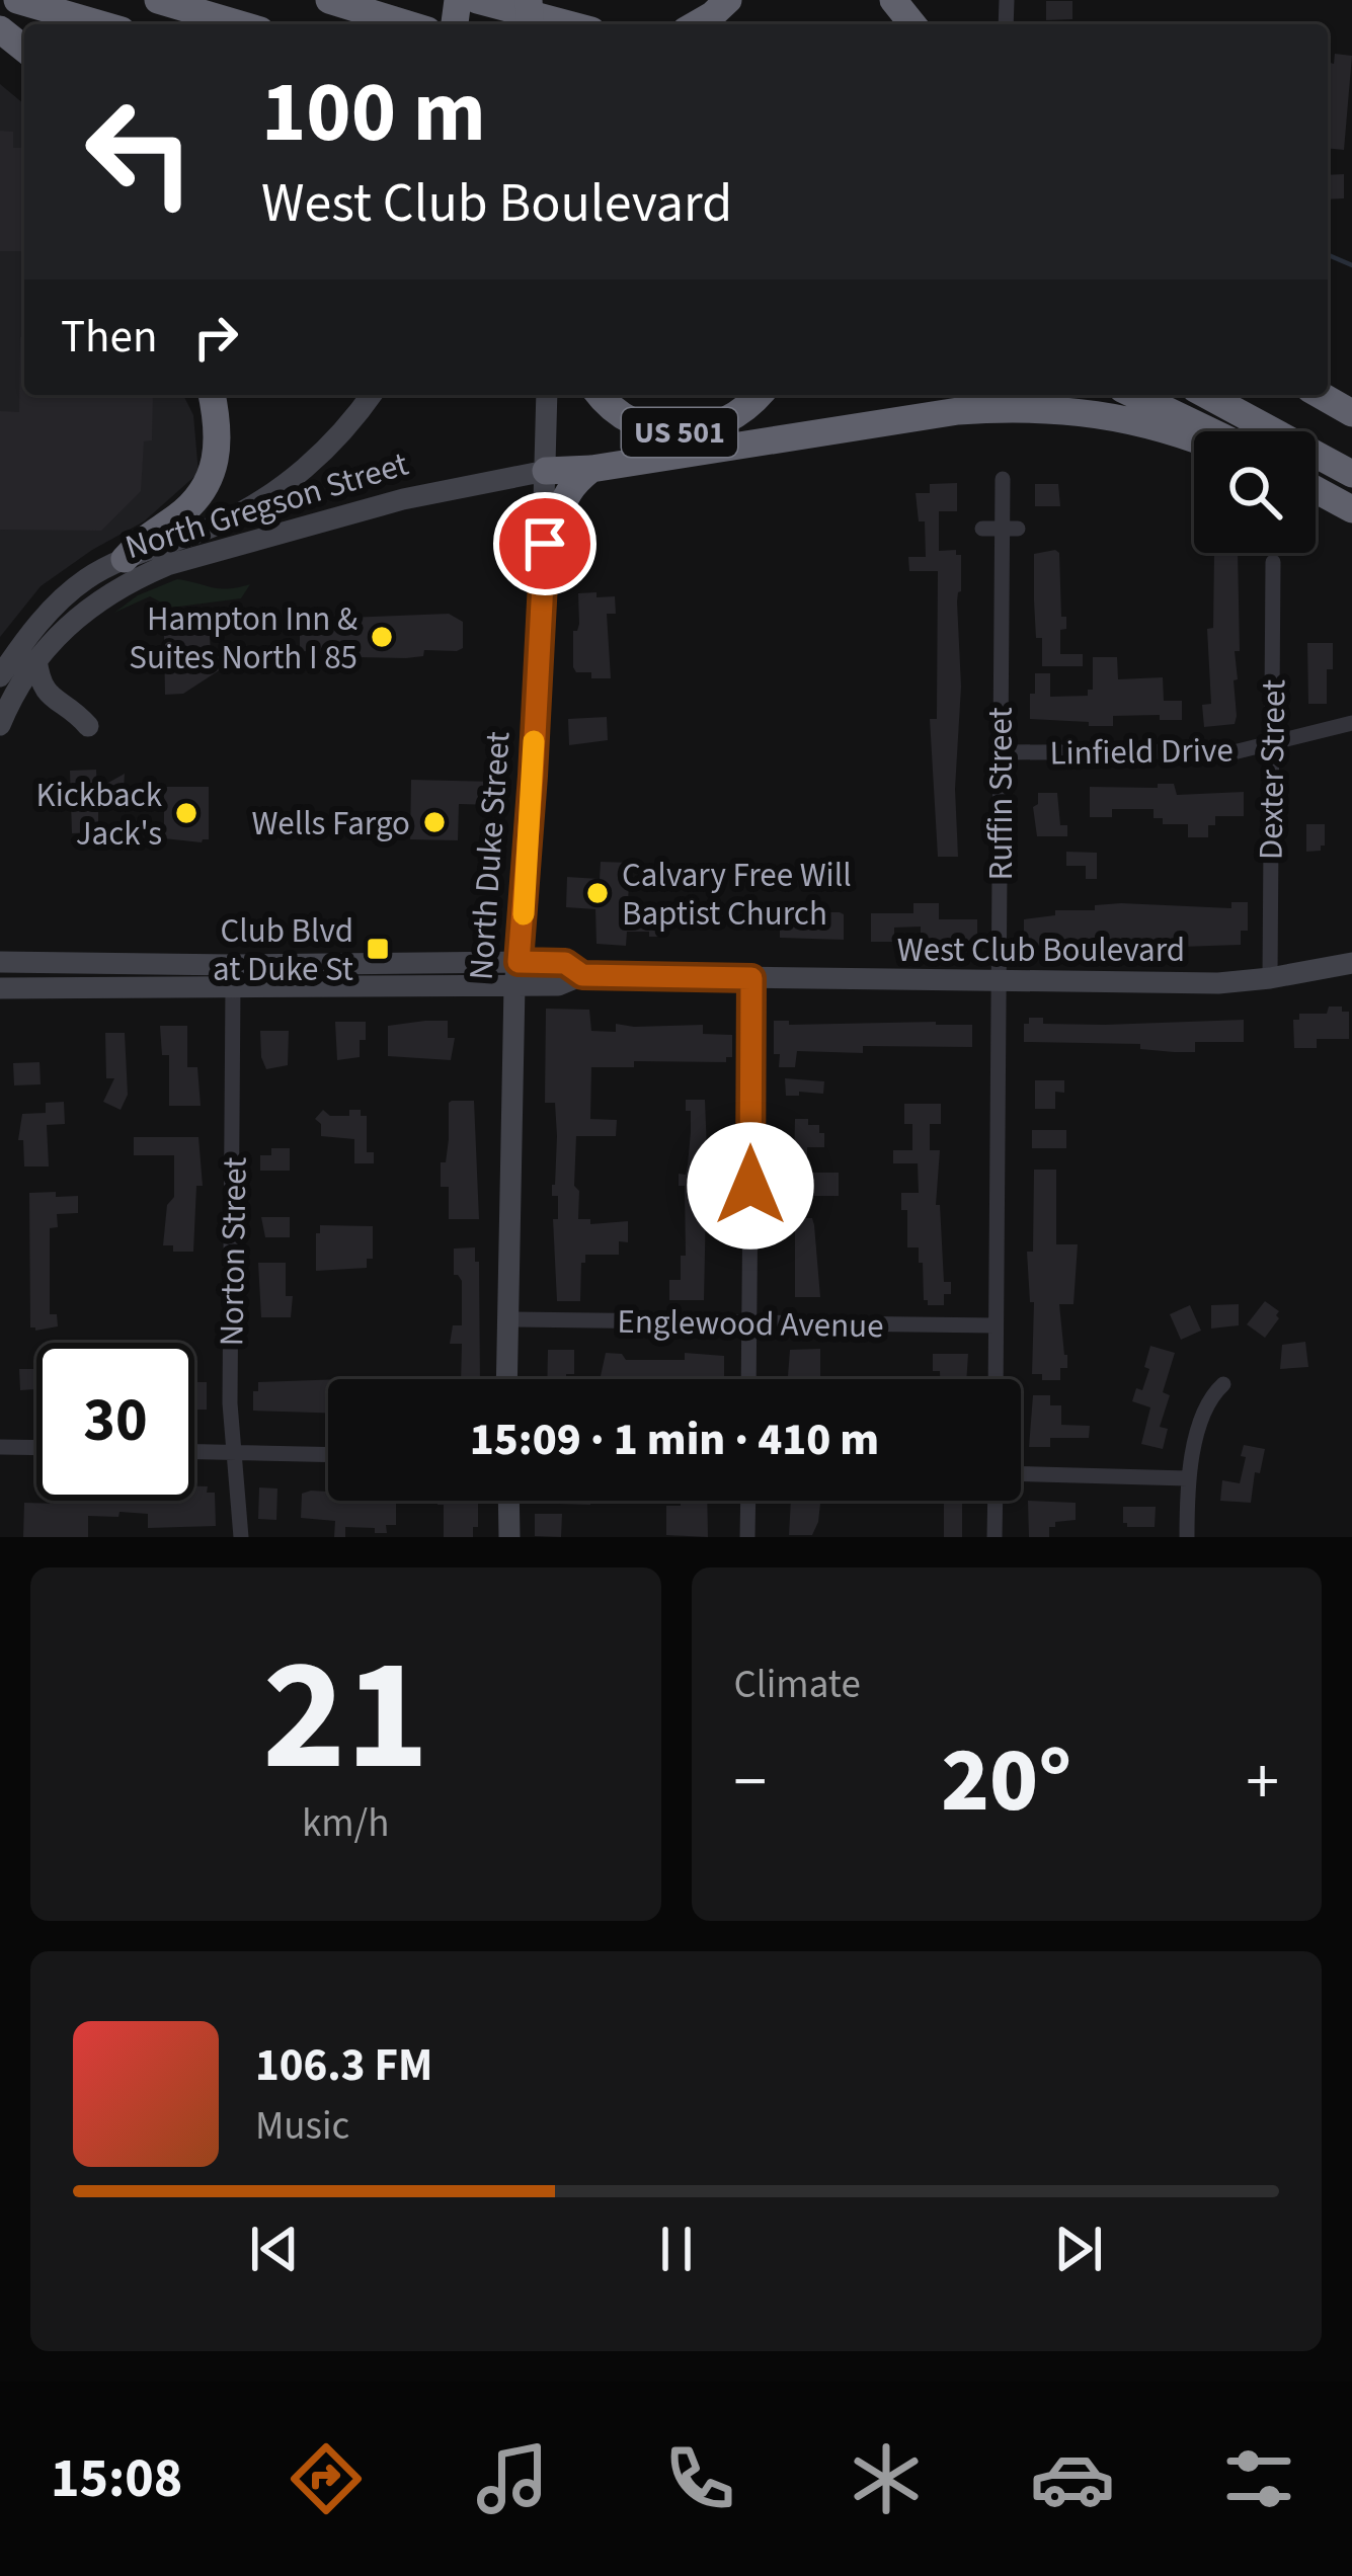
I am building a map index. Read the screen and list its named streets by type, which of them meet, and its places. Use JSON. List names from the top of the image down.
{
  "streets": {
    "highway": ["US 501"],
    "main road": ["North Gregson Street", "North Duke Street", "West Club Boulevard"],
    "street": [
      "Linfield Drive",
      "Dexter Street",
      "Ruffin Street",
      "Norton Street",
      "Englewood Avenue"
    ]
  },
  "crossings": [
    ["North Gregson Street", "North Duke Street"],
    ["Linfield Drive", "Dexter Street"],
    ["Linfield Drive", "Ruffin Street"],
    ["Dexter Street", "West Club Boulevard"],
    ["Ruffin Street", "West Club Boulevard"],
    ["Ruffin Street", "Englewood Avenue"],
    ["North Duke Street", "West Club Boulevard"],
    ["North Duke Street", "Englewood Avenue"],
    ["West Club Boulevard", "Norton Street"]
  ],
  "places": {
    "other": [
      "Hampton Inn & Suites North I 85",
      "Kickback Jack's",
      "Wells Fargo",
      "Calvary Free Will Baptist Church"
    ],
    "transit": ["Club Blvd at Duke St"]
  },
  "page": {
    "turn": ["100 m", "West Club Boulevard"],
    "then": "Then",
    "limit": "30",
    "trip": "15:09 · 1 min · 410 m",
    "tile": [
      ["21", "km/h"],
      "Climate"
    ],
    "heat": ["−", "20°", "+"],
    "song": ["106.3 FM", "Music"],
    "tabs": "15:08"
  }
}
